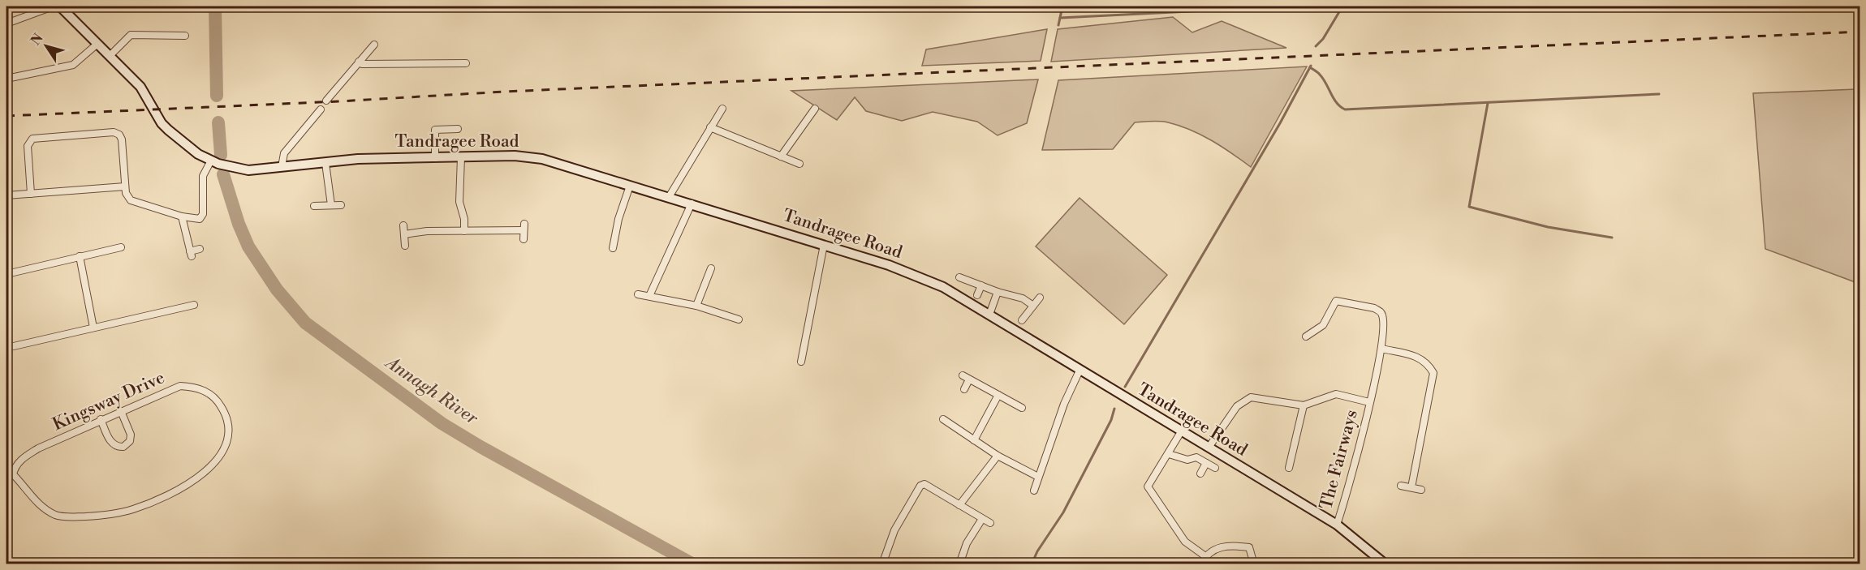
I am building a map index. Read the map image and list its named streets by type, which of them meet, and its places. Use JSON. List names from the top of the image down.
{
  "streets": {
    "main road": ["Tandragee Road"],
    "street": ["Kingsway Drive", "The Fairways"]
  },
  "crossings": [
    ["Tandragee Road", "The Fairways"]
  ],
  "water": ["Annagh River"],
  "north": "top left"
}
